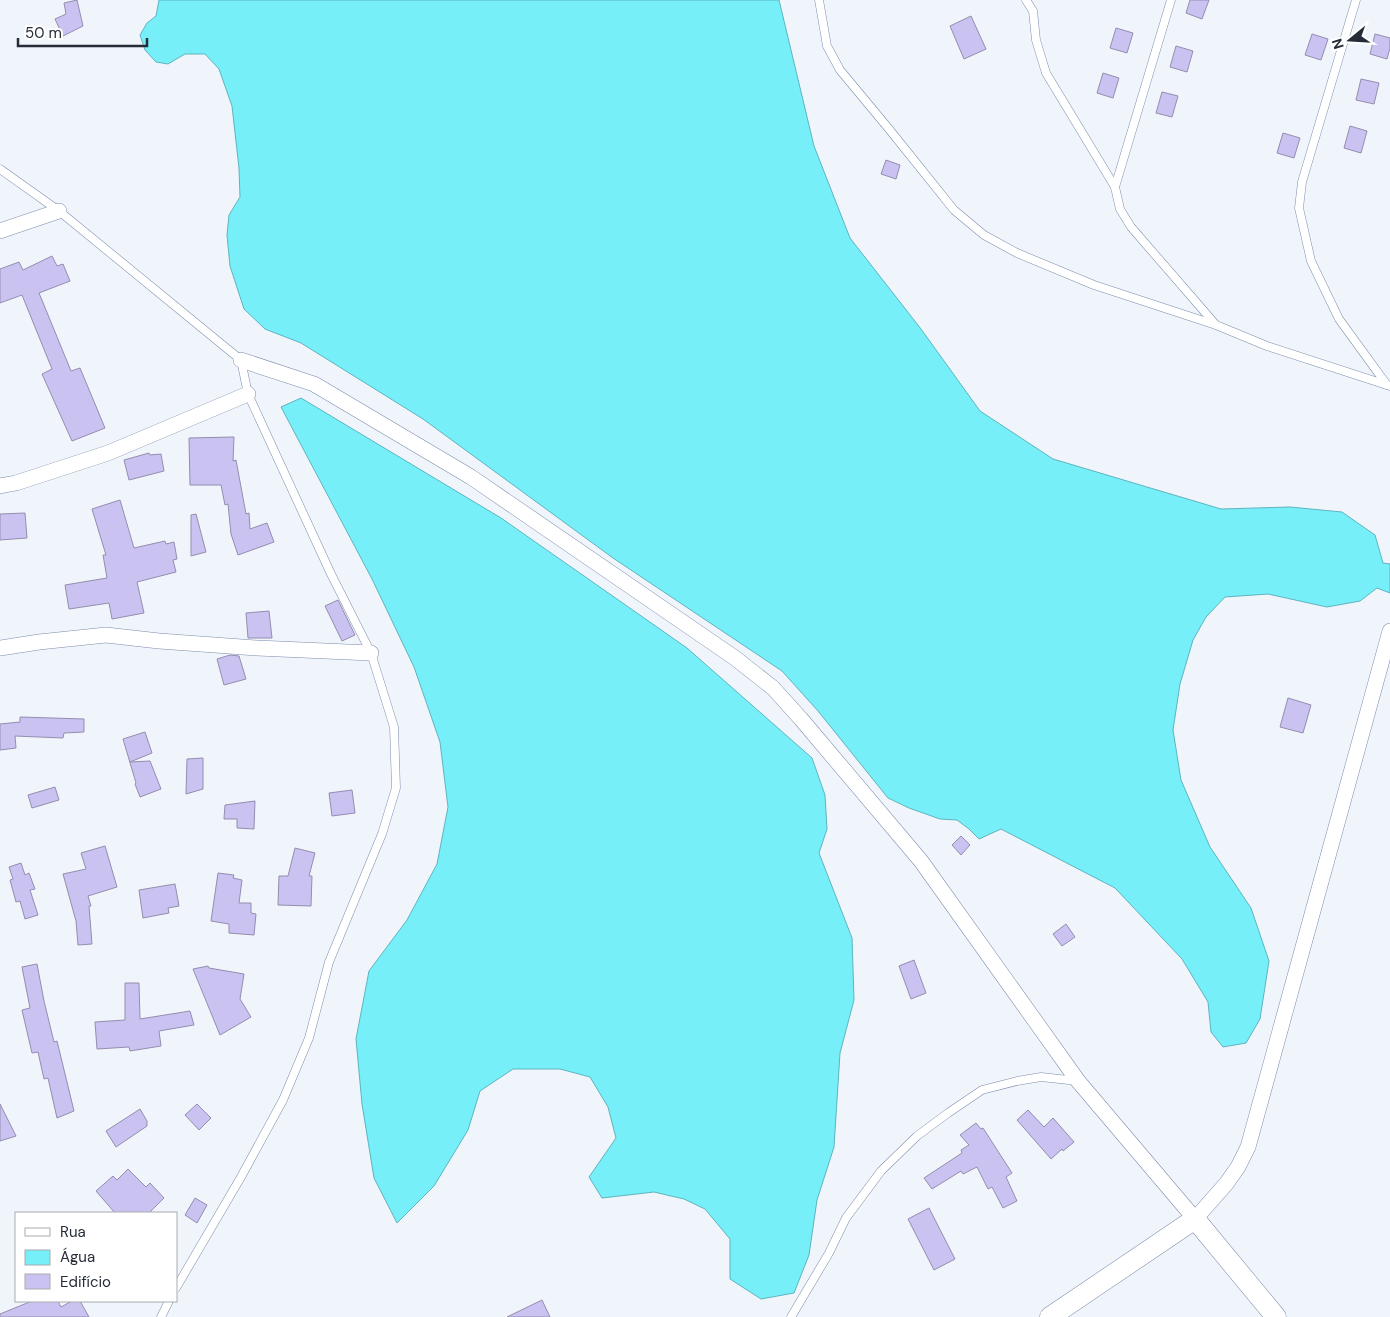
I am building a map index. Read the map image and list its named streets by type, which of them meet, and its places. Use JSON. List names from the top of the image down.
{
  "legend": ["Rua", "Água", "Edifício"],
  "scale_bar": "50 m",
  "north": "left"
}
